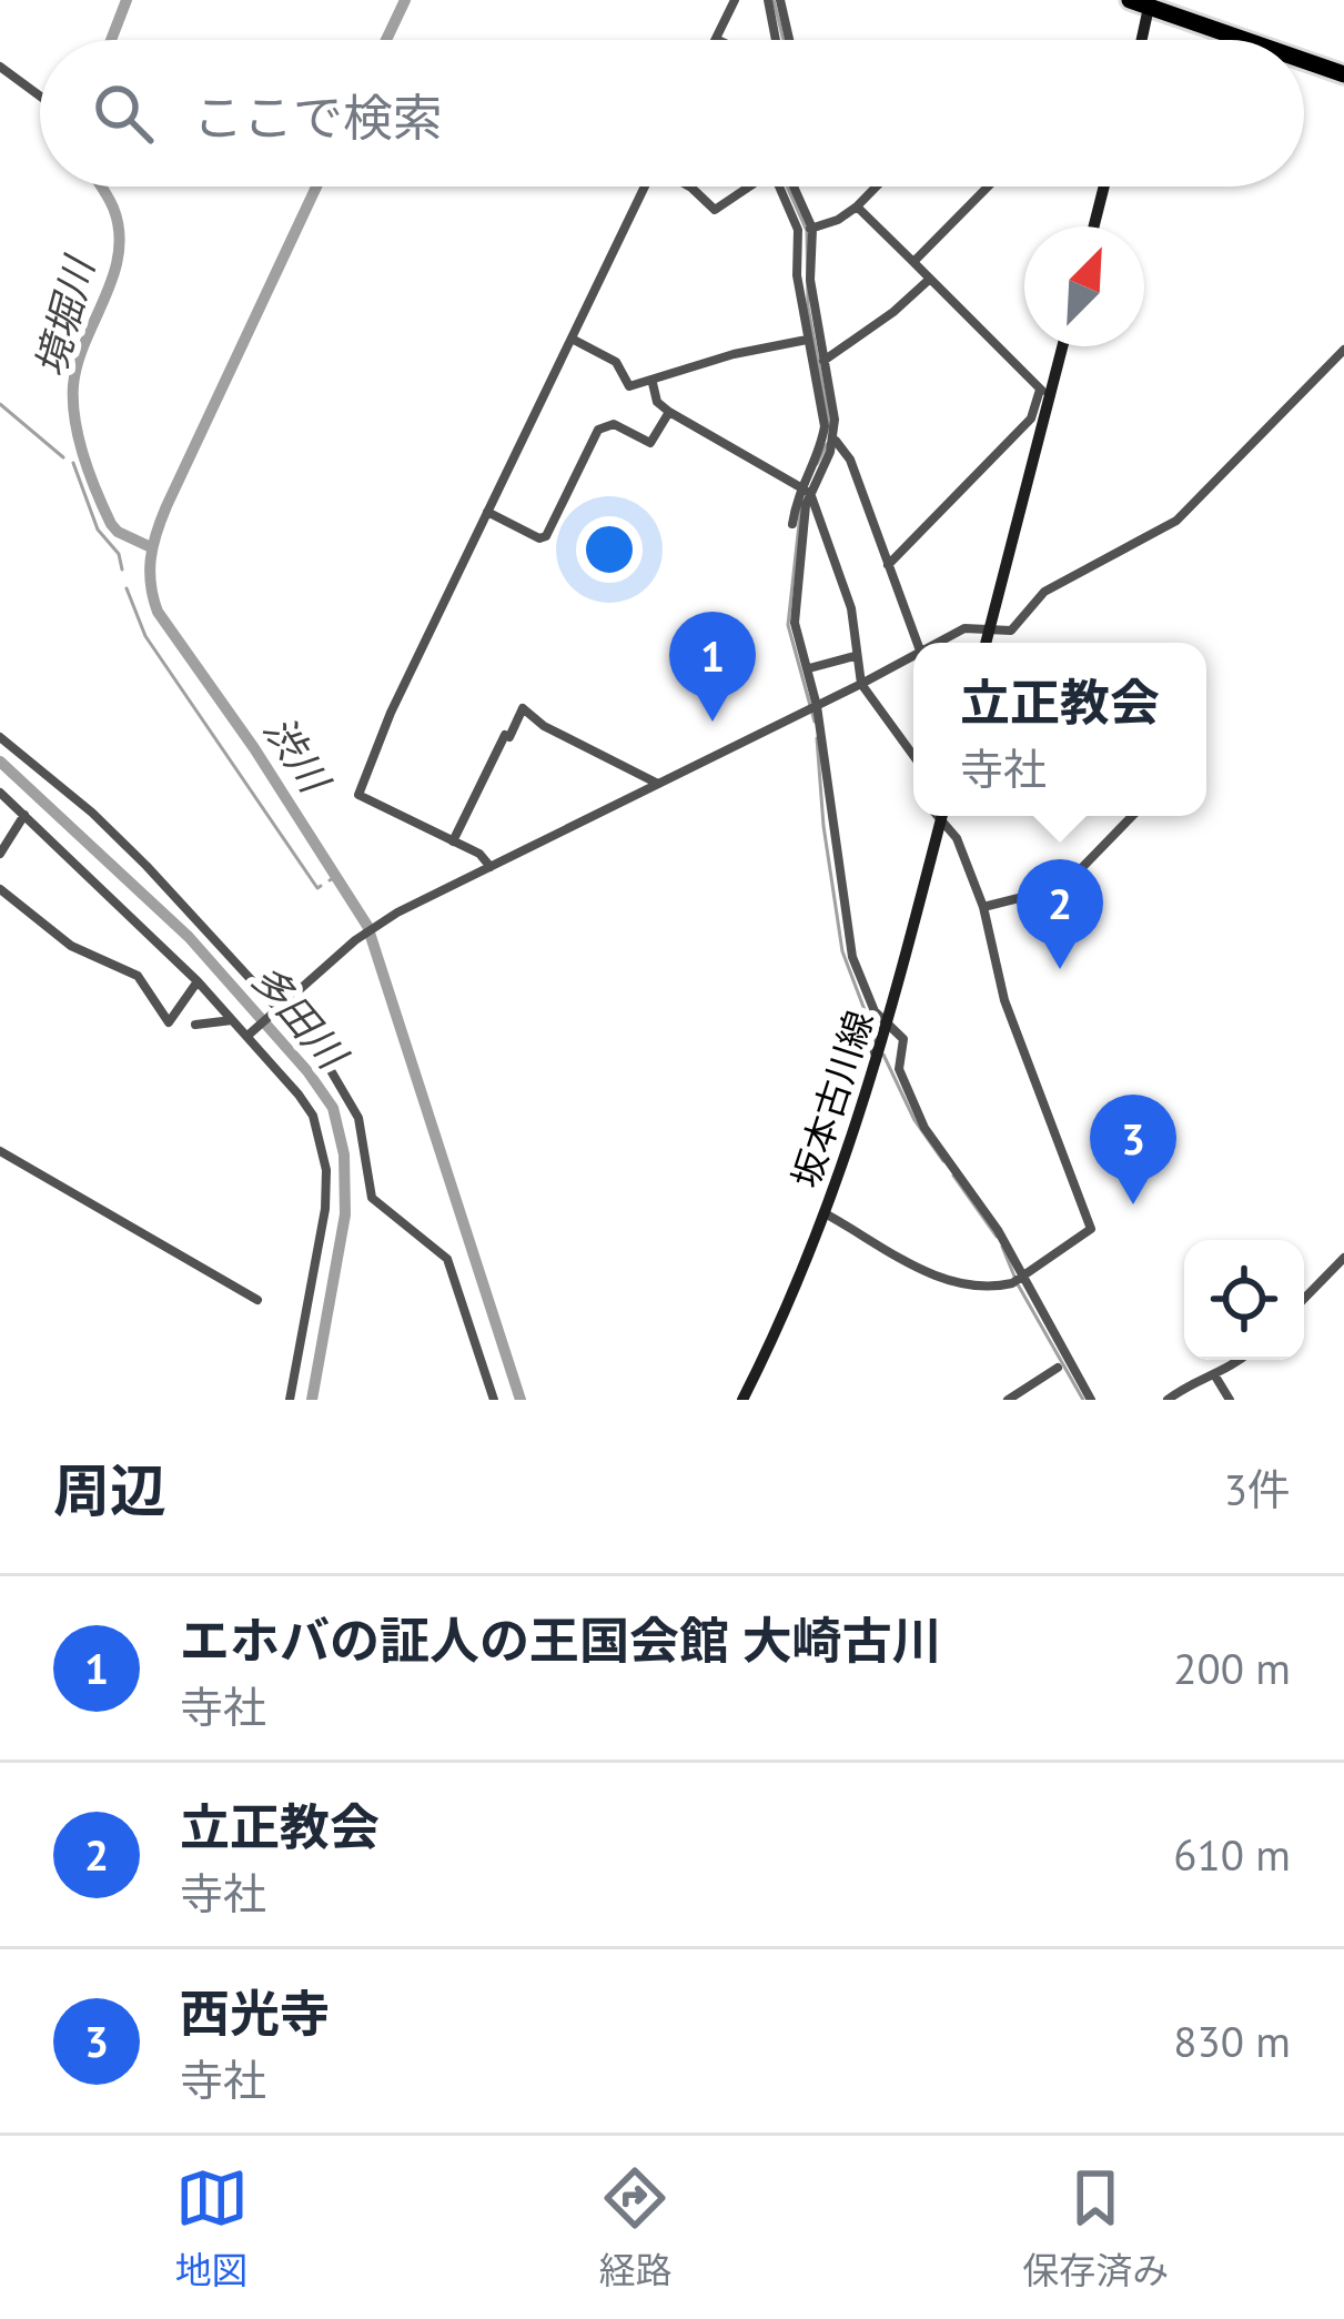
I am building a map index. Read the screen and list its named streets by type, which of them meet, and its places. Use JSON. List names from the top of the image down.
{
  "streets": {
    "main road": ["坂本古川線"]
  },
  "water": ["境堀川", "渋川", "多田川"],
  "north": "top right",
  "page": {
    "search": "ここで検索",
    "pins": ["1", "2", "3"],
    "popup": ["立正教会", "寺社"],
    "heading": ["周辺", "3件"],
    "list": [
      {
        "mark": "1",
        "name": "エホバの証人の王国会館 大崎古川",
        "note": "寺社",
        "value": "200 m"
      },
      {
        "mark": "2",
        "name": "立正教会",
        "note": "寺社",
        "value": "610 m"
      },
      {
        "mark": "3",
        "name": "西光寺",
        "note": "寺社",
        "value": "830 m"
      }
    ],
    "nav": ["地図", "経路", "保存済み"]
  }
}
